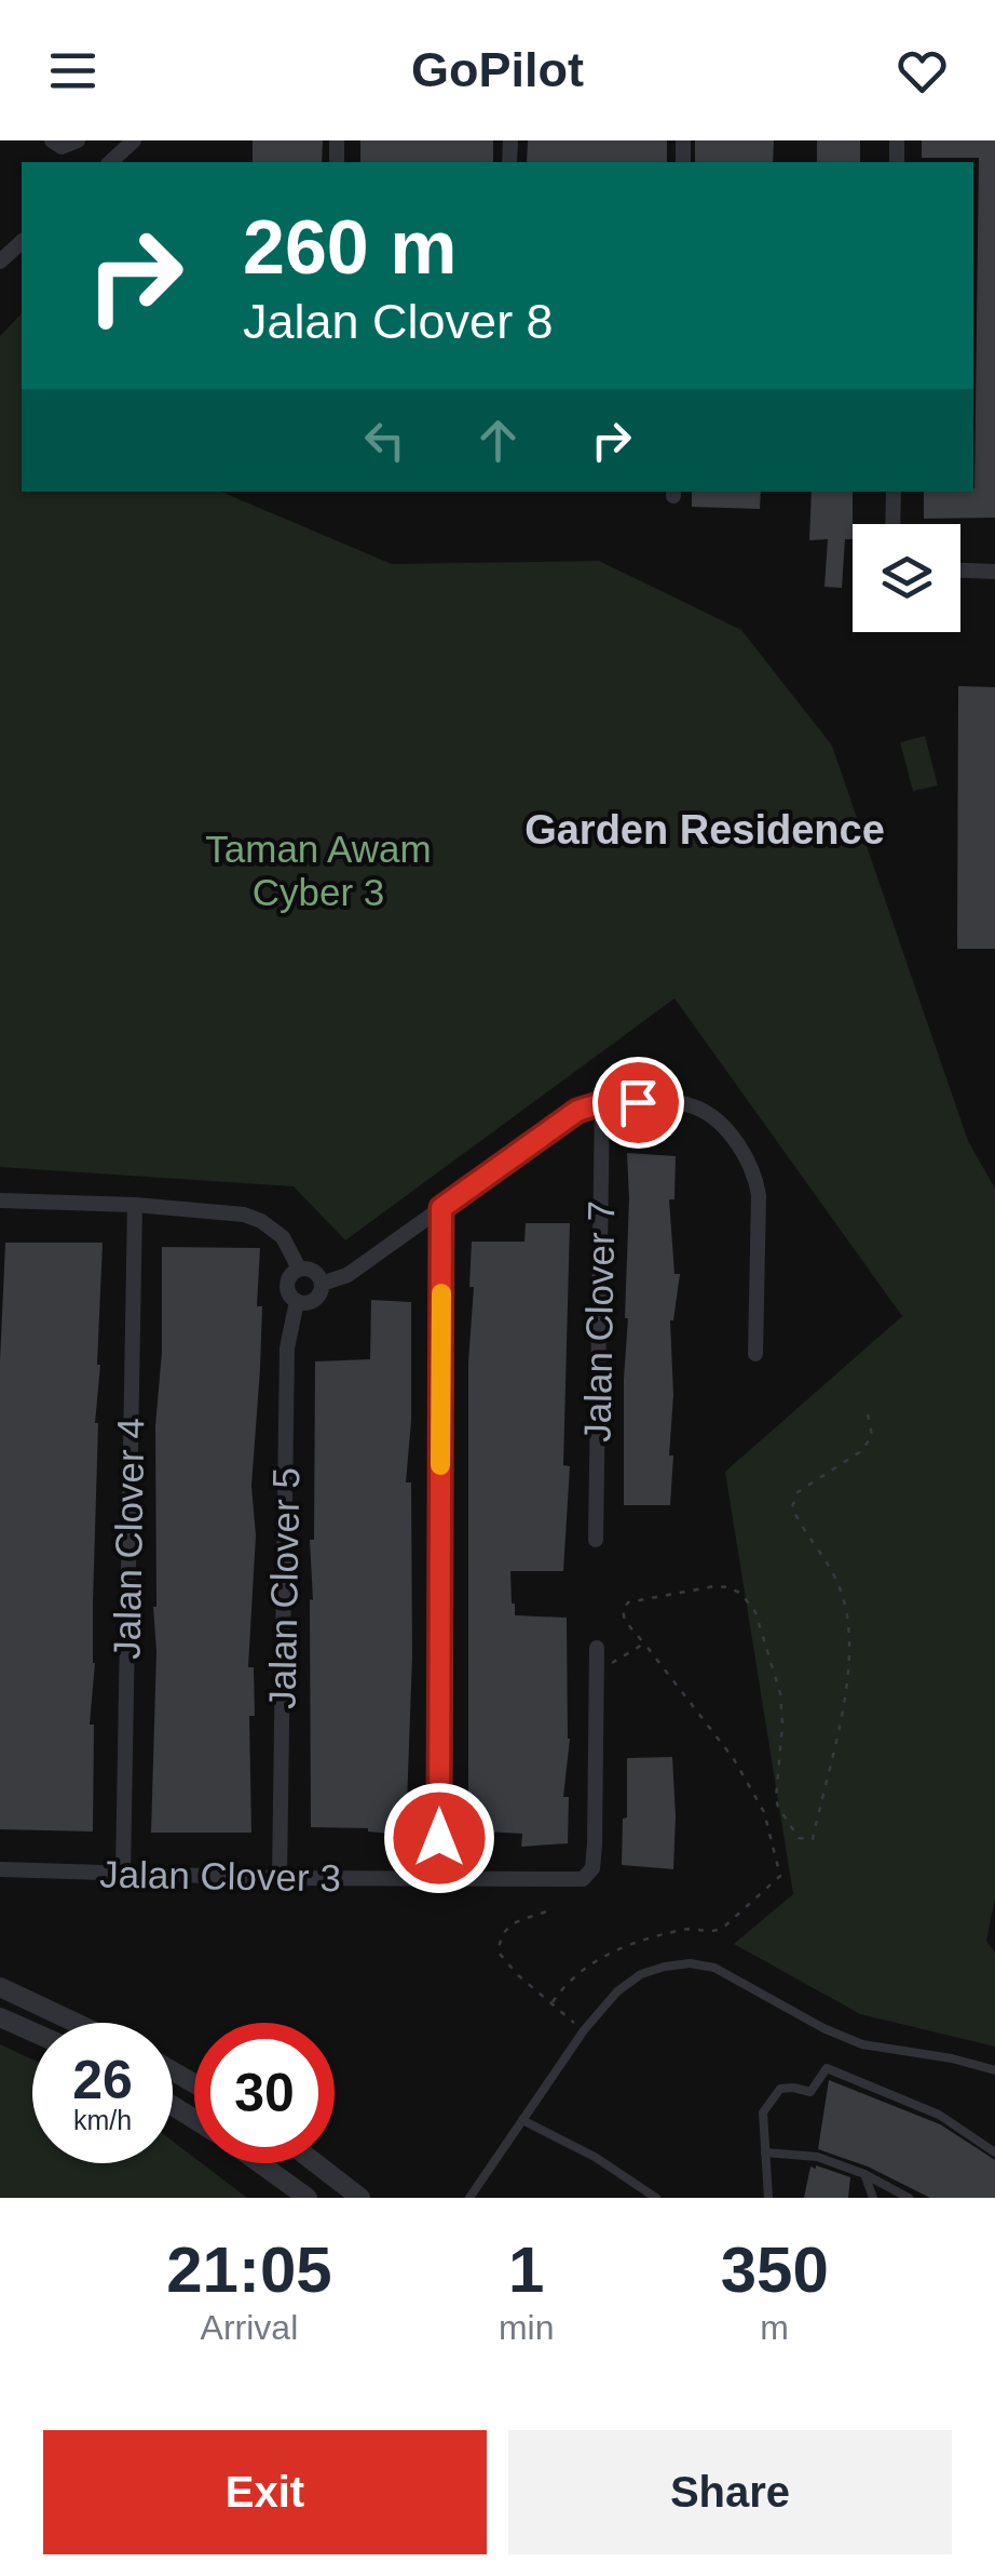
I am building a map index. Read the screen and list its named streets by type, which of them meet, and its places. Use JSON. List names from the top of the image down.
{
  "streets": {
    "street": [
      "Jalan Clover 7",
      "Jalan Clover 4",
      "Jalan Clover 5",
      "Jalan Clover 3"
    ]
  },
  "crossings": [
    ["Jalan Clover 4", "Jalan Clover 3"],
    ["Jalan Clover 5", "Jalan Clover 3"]
  ],
  "districts": ["Garden Residence"],
  "parks": ["Taman Awam Cyber 3"],
  "page": {
    "header": "GoPilot",
    "turn": ["260 m", "Jalan Clover 8"],
    "speed": "26 km/h",
    "limit": "30",
    "eta": [
      "21:05",
      "Arrival",
      "1",
      "min",
      "350",
      "m"
    ],
    "buttons": ["Exit", "Share"]
  }
}
